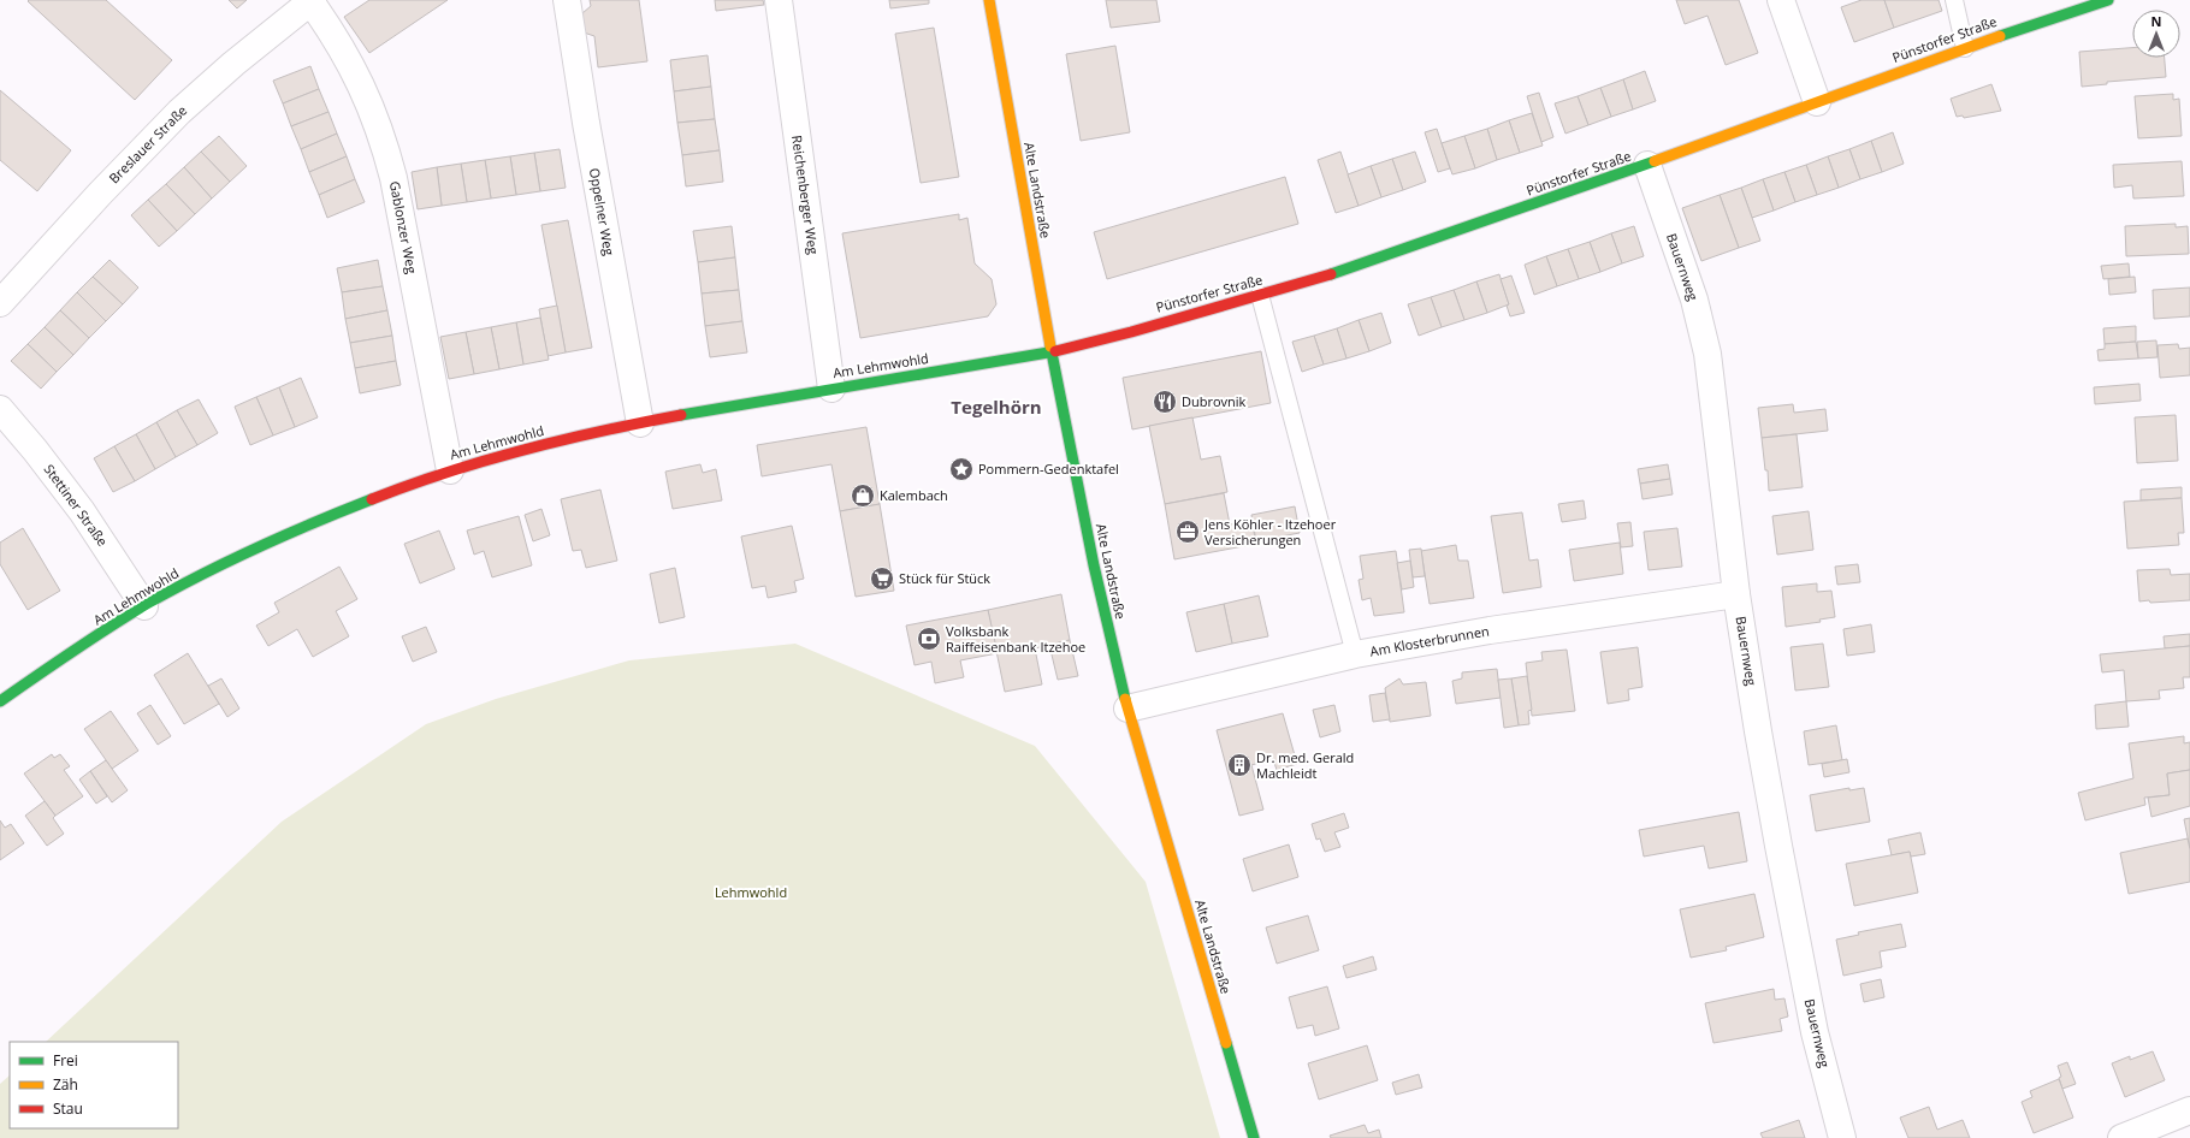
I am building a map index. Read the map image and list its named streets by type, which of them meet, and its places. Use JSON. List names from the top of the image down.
{
  "streets": {
    "street": [
      "Pünstorfer Straße",
      "Breslauer Straße",
      "Alte Landstraße",
      "Reichenberger Weg",
      "Oppelner Weg",
      "Gablonzer Weg",
      "Bauernweg",
      "Am Lehmwohld",
      "Stettiner Straße",
      "Am Klosterbrunnen"
    ]
  },
  "crossings": [
    ["Pünstorfer Straße", "Alte Landstraße"],
    ["Pünstorfer Straße", "Bauernweg"],
    ["Pünstorfer Straße", "Am Lehmwohld"],
    ["Breslauer Straße", "Gablonzer Weg"],
    ["Alte Landstraße", "Am Lehmwohld"],
    ["Alte Landstraße", "Am Klosterbrunnen"],
    ["Reichenberger Weg", "Am Lehmwohld"],
    ["Oppelner Weg", "Am Lehmwohld"],
    ["Gablonzer Weg", "Am Lehmwohld"],
    ["Bauernweg", "Am Klosterbrunnen"],
    ["Am Lehmwohld", "Stettiner Straße"]
  ],
  "districts": ["Tegelhörn"],
  "parks": ["Lehmwohld"],
  "places": {
    "restaurant": ["Dubrovnik"],
    "place": ["Pommern-Gedenktafel"],
    "shop": ["Kalembach"],
    "office": ["Jens Köhler - Itzehoer Versicherungen"],
    "supermarket": ["Stück für Stück"],
    "bank": ["Volksbank Raiffeisenbank Itzehoe"],
    "building": ["Dr. med. Gerald Machleidt"]
  },
  "legend": ["Frei", "Zäh", "Stau"],
  "north": "top"
}
